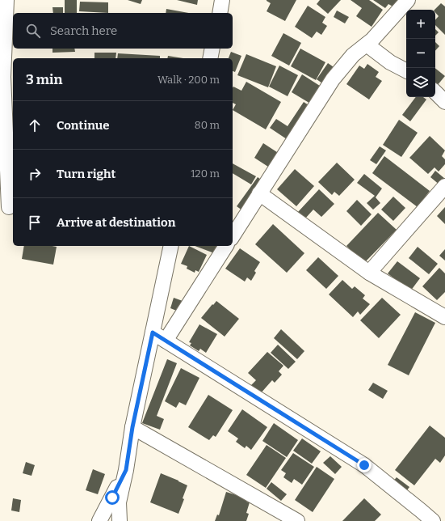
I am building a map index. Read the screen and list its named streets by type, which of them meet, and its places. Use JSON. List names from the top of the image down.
{
  "page": {
    "map_buttons": ["+", "−"],
    "search": "Search here",
    "heading": ["3 min", "Walk · 200 m"],
    "list": [
      ["Continue", "80 m"],
      ["Turn right", "120 m"],
      "Arrive at destination"
    ]
  }
}
